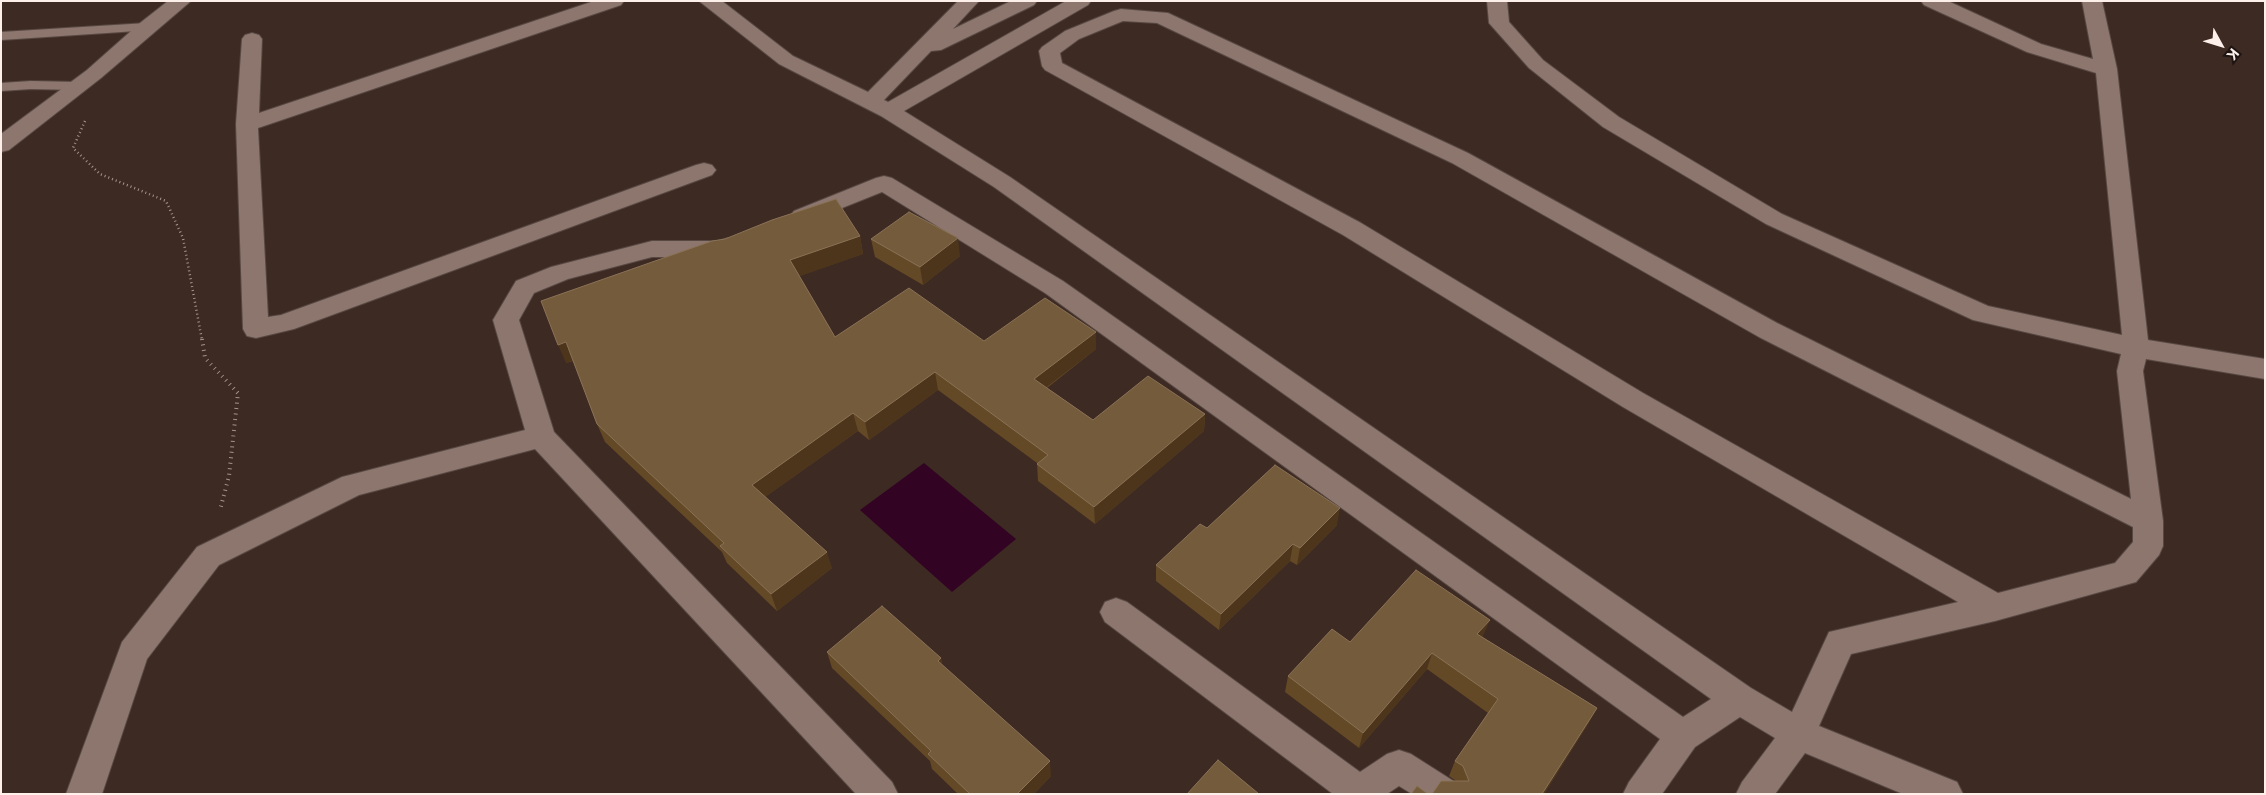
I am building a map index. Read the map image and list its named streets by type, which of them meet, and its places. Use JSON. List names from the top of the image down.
{
  "north": "bottom right"
}
